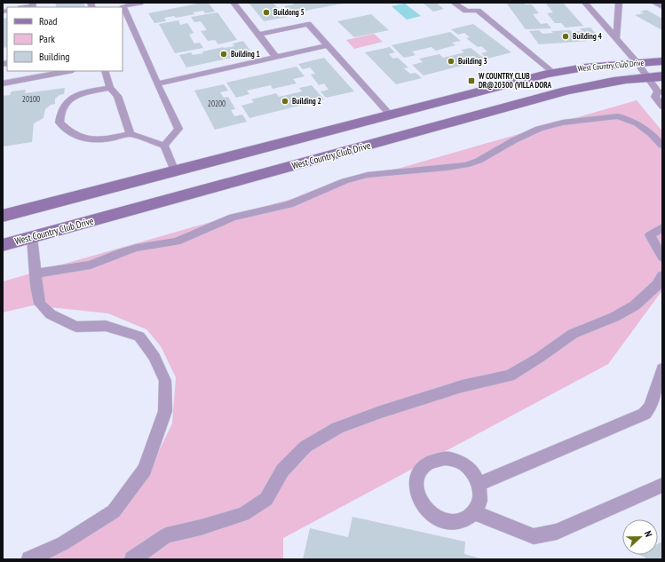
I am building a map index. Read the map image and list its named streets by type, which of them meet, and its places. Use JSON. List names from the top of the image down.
{
  "streets": {
    "street": ["West Country Club Drive"]
  },
  "places": {
    "other": [
      "Buildong 5",
      "Building 4",
      "Building 1",
      "Building 3",
      "Building 2"
    ],
    "transit": ["W COUNTRY CLUB DR@20300 (VILLA DORA"]
  },
  "house_numbers": ["20100", "20200"],
  "legend": ["Road", "Park", "Building"],
  "north": "right"
}
